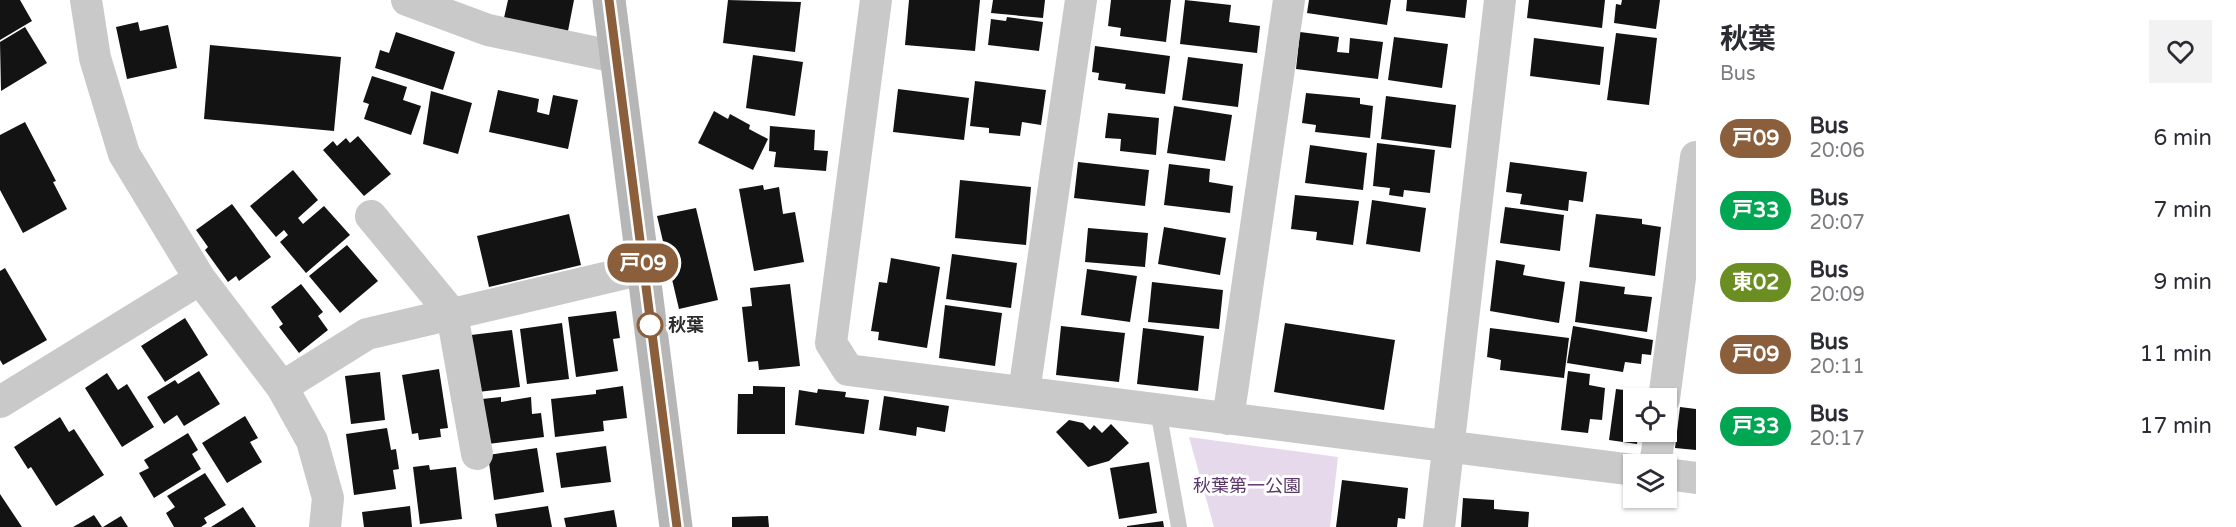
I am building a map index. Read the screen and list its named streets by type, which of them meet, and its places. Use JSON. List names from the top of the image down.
{
  "parks": ["秋葉第一公園"],
  "places": ["秋葉"],
  "lines": ["bus line 戸09"],
  "page": {
    "on_map": "戸09",
    "heading": ["秋葉", "Bus"],
    "list": [
      {
        "mark": "戸09",
        "name": "Bus",
        "note": "20:06",
        "value": "6 min"
      },
      {
        "mark": "戸33",
        "name": "Bus",
        "note": "20:07",
        "value": "7 min"
      },
      {
        "mark": "東02",
        "name": "Bus",
        "note": "20:09",
        "value": "9 min"
      },
      {
        "mark": "戸09",
        "name": "Bus",
        "note": "20:11",
        "value": "11 min"
      },
      {
        "mark": "戸33",
        "name": "Bus",
        "note": "20:17",
        "value": "17 min"
      }
    ]
  }
}
